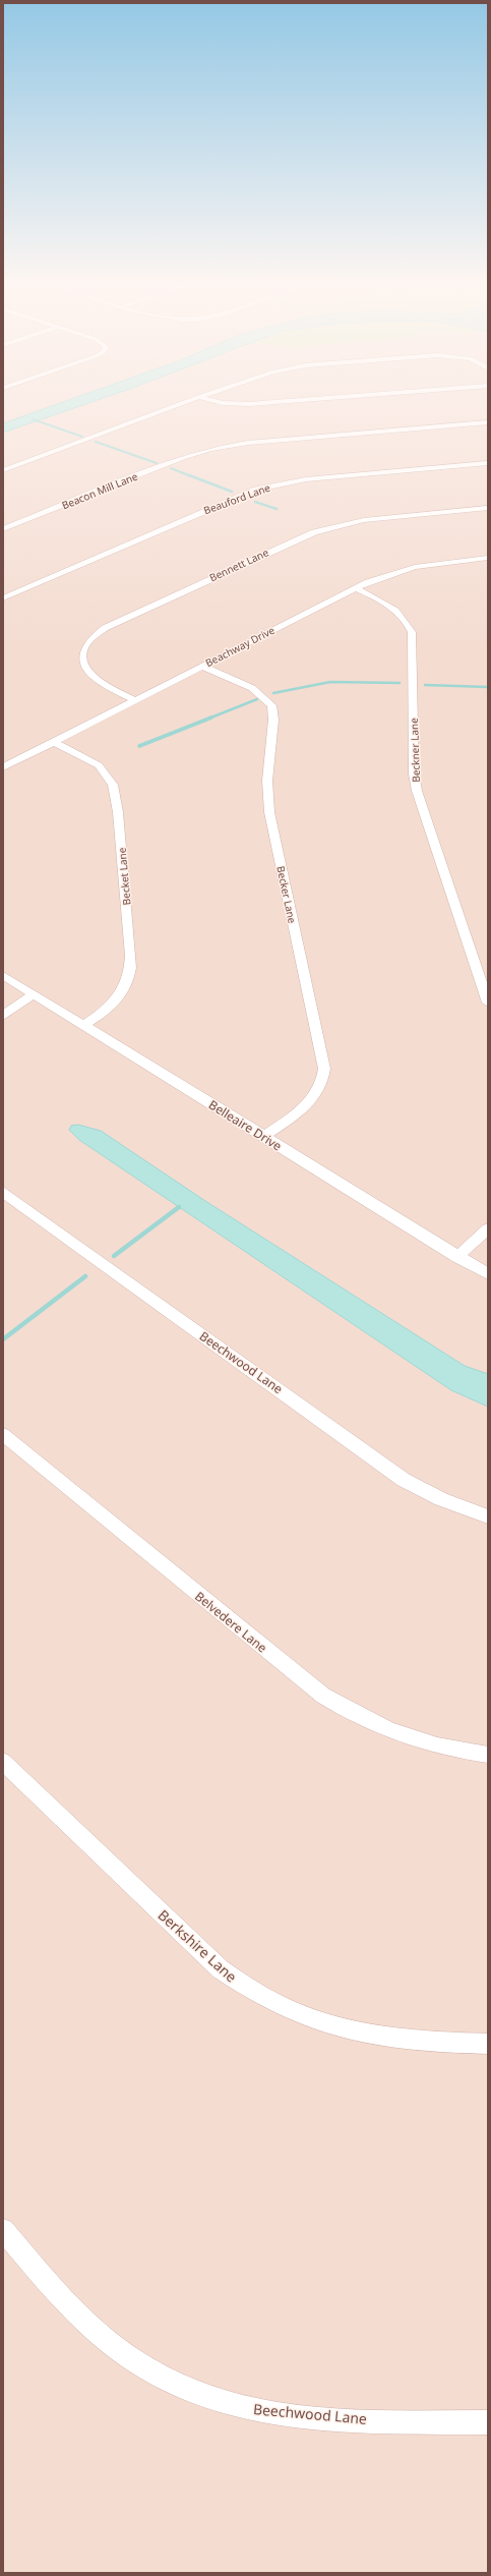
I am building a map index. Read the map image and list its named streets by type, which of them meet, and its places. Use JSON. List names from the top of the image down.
{
  "streets": {
    "street": [
      "Beacon Mill Lane",
      "Beauford Lane",
      "Bennett Lane",
      "Beachway Drive",
      "Beckner Lane",
      "Becket Lane",
      "Becker Lane",
      "Belleaire Drive",
      "Beechwood Lane",
      "Belvedere Lane",
      "Berkshire Lane"
    ]
  },
  "crossings": [
    ["Bennett Lane", "Beachway Drive"],
    ["Beachway Drive", "Beckner Lane"],
    ["Beachway Drive", "Becket Lane"],
    ["Beachway Drive", "Becker Lane"],
    ["Becket Lane", "Belleaire Drive"],
    ["Becker Lane", "Belleaire Drive"]
  ]
}
